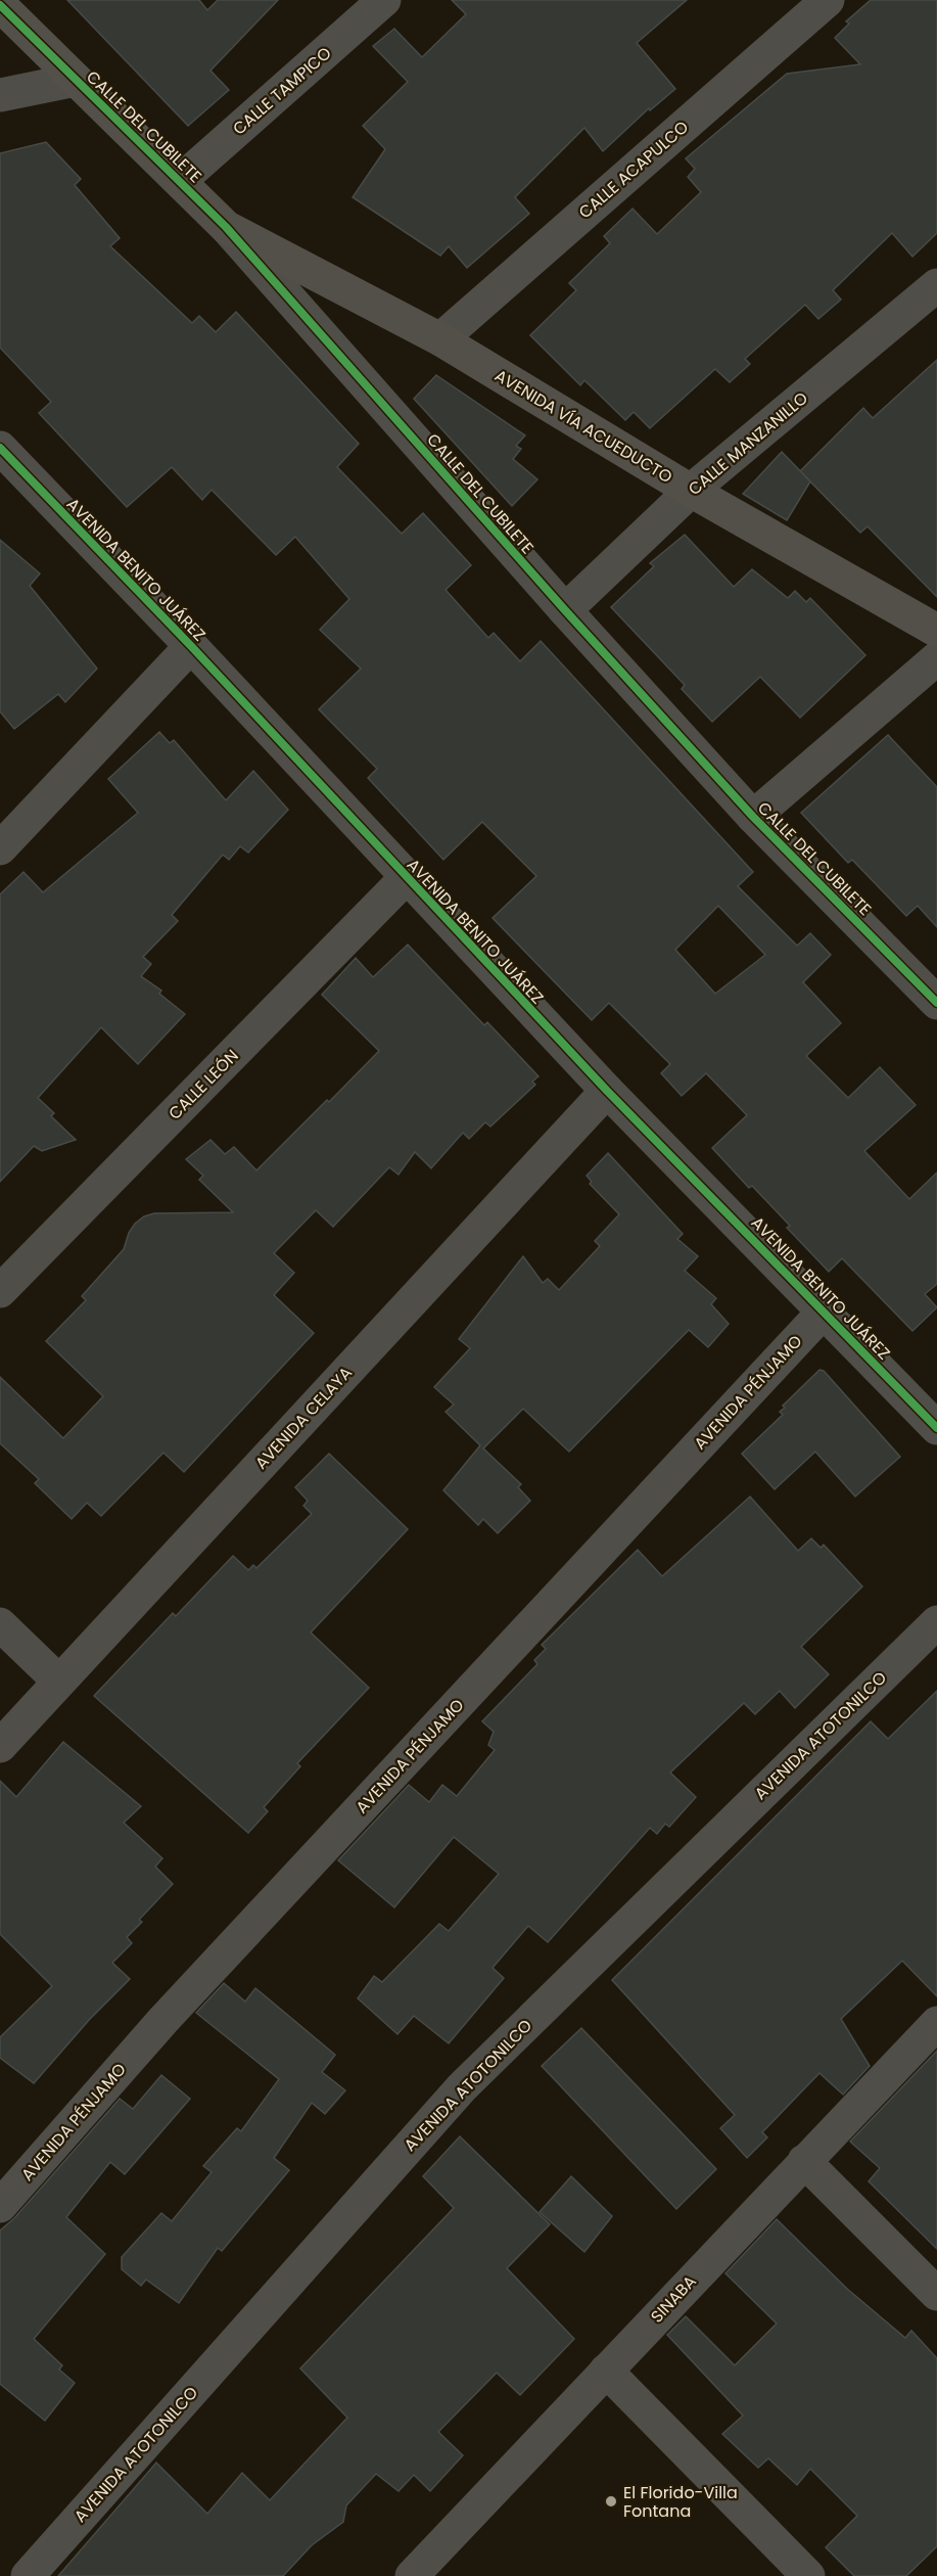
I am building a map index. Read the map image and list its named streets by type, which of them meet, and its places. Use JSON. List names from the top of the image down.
{
  "streets": {
    "street": [
      "CALLE TAMPICO",
      "CALLE DEL CUBILETE",
      "CALLE ACAPULCO",
      "AVENIDA VÍA ACUEDUCTO",
      "CALLE MANZANILLO",
      "AVENIDA BENITO JUÁREZ",
      "CALLE LEÓN",
      "AVENIDA PÉNJAMO",
      "AVENIDA CELAYA",
      "AVENIDA ATOTONILCO",
      "SINABA"
    ]
  },
  "crossings": [
    ["CALLE TAMPICO", "CALLE DEL CUBILETE"],
    ["CALLE DEL CUBILETE", "AVENIDA VÍA ACUEDUCTO"],
    ["CALLE DEL CUBILETE", "CALLE MANZANILLO"],
    ["CALLE ACAPULCO", "AVENIDA VÍA ACUEDUCTO"],
    ["AVENIDA VÍA ACUEDUCTO", "CALLE MANZANILLO"],
    ["AVENIDA BENITO JUÁREZ", "CALLE LEÓN"],
    ["AVENIDA BENITO JUÁREZ", "AVENIDA PÉNJAMO"],
    ["AVENIDA BENITO JUÁREZ", "AVENIDA CELAYA"]
  ],
  "places": ["El Florido-Villa Fontana"]
}
